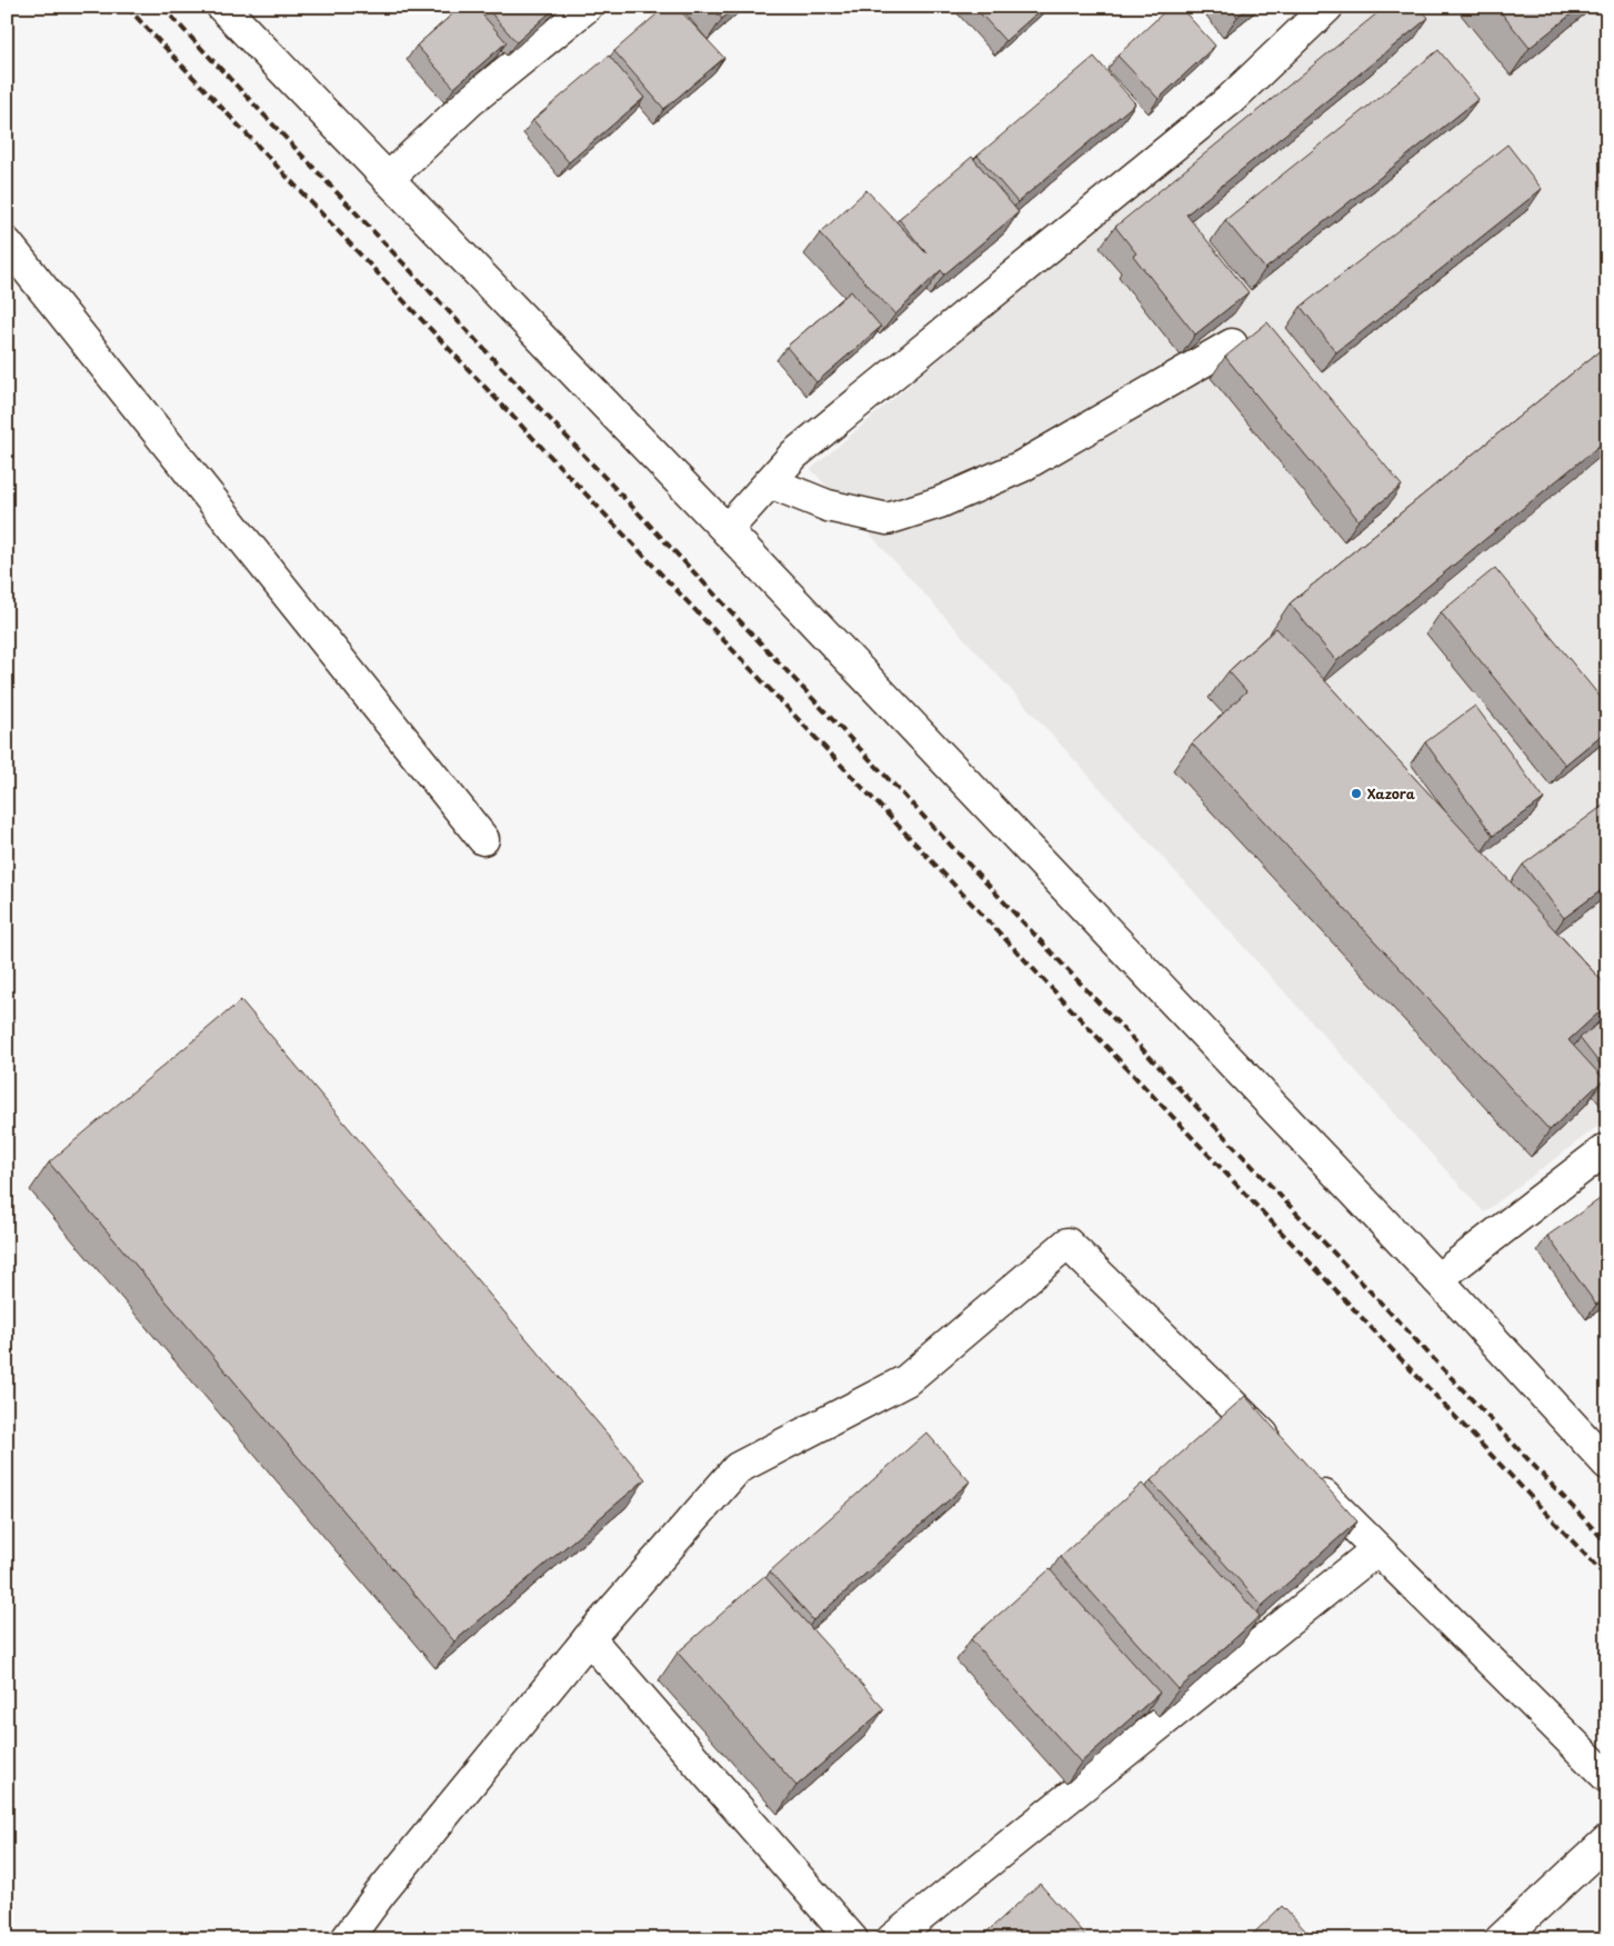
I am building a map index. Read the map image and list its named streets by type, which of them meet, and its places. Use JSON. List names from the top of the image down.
{
  "places": ["Xazora"]
}
